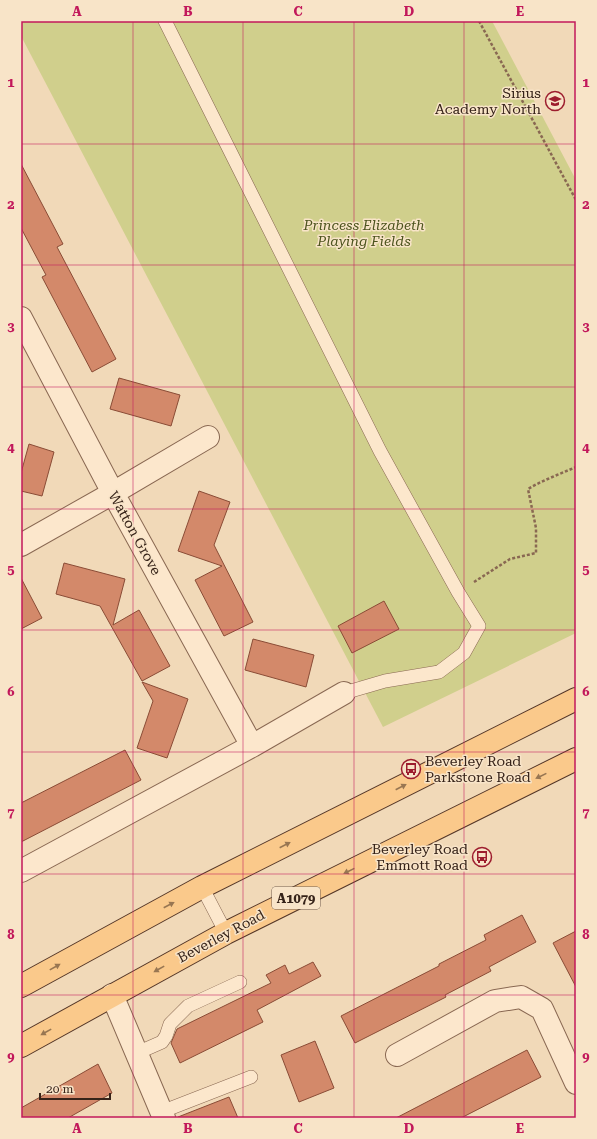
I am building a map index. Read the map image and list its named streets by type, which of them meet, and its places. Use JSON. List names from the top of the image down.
{
  "streets": {
    "main road": ["A1079", "Beverley Road"],
    "street": ["Watton Grove"]
  },
  "parks": ["Princess Elizabeth Playing Fields"],
  "places": {
    "school or university": ["Sirius Academy North"],
    "bus stop": ["Beverley Road Parkstone Road", "Beverley Road Emmott Road"]
  },
  "scale_bar": "20 m",
  "grid": {
    "columns": [
      "A",
      "B",
      "C",
      "D",
      "E"
    ],
    "rows": [
      "1",
      "2",
      "3",
      "4",
      "5",
      "6",
      "7",
      "8",
      "9"
    ]
  }
}
